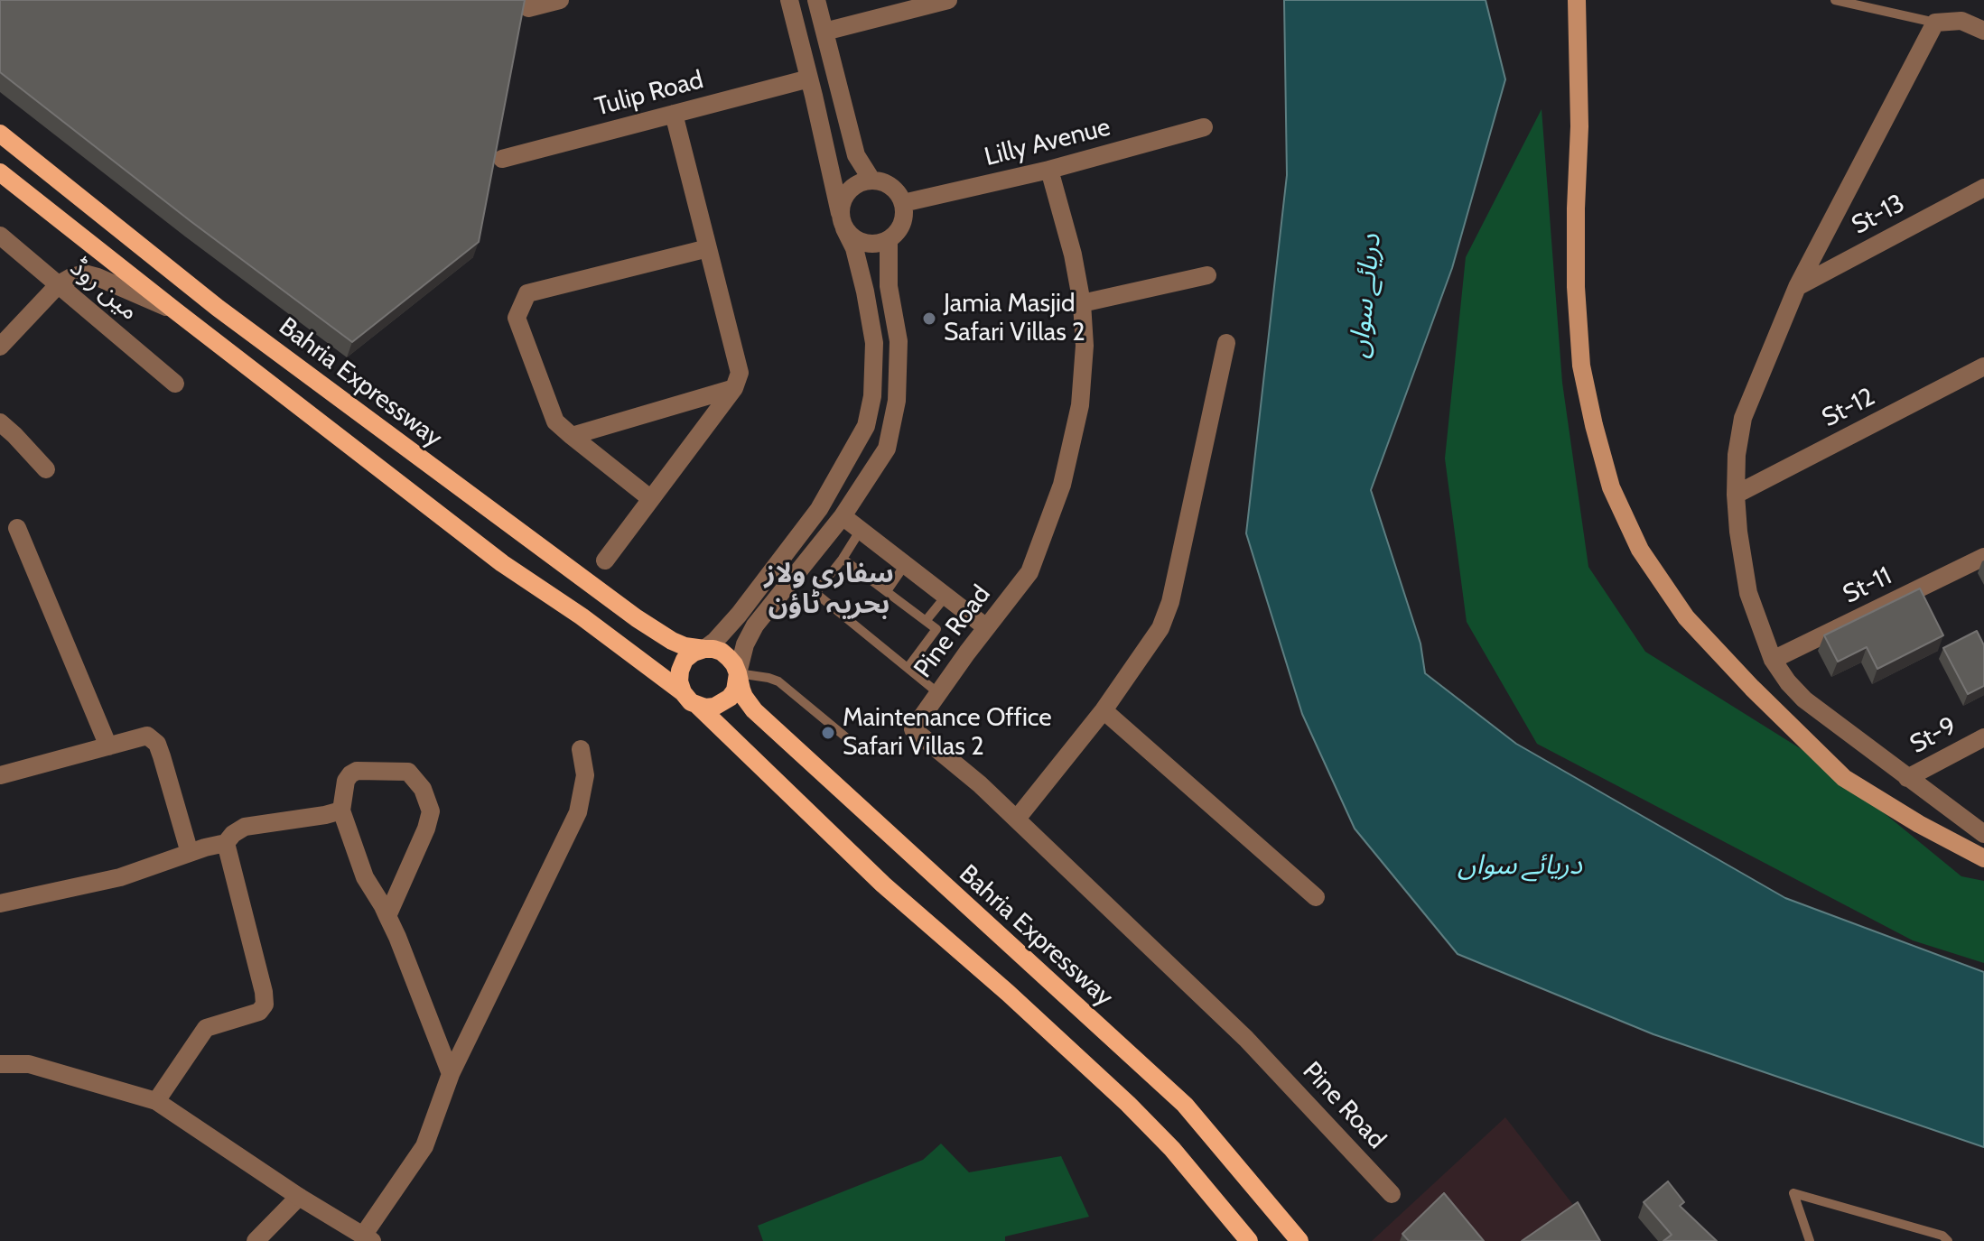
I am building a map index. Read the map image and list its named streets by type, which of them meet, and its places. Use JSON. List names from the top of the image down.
{
  "streets": {
    "main road": ["Bahria Expressway"],
    "street": [
      "Tulip Road",
      "Lilly Avenue",
      "St-13",
      "مین روڈ",
      "St-12",
      "St-11",
      "Pine Road",
      "St-9"
    ]
  },
  "crossings": [
    ["Lilly Avenue", "Pine Road"]
  ],
  "districts": ["سفاری ولاز بحریہ ٹاؤن"],
  "water": ["دریائے سواں"],
  "places": ["Jamia Masjid Safari Villas 2", "Maintenance Office Safari Villas 2"]
}
